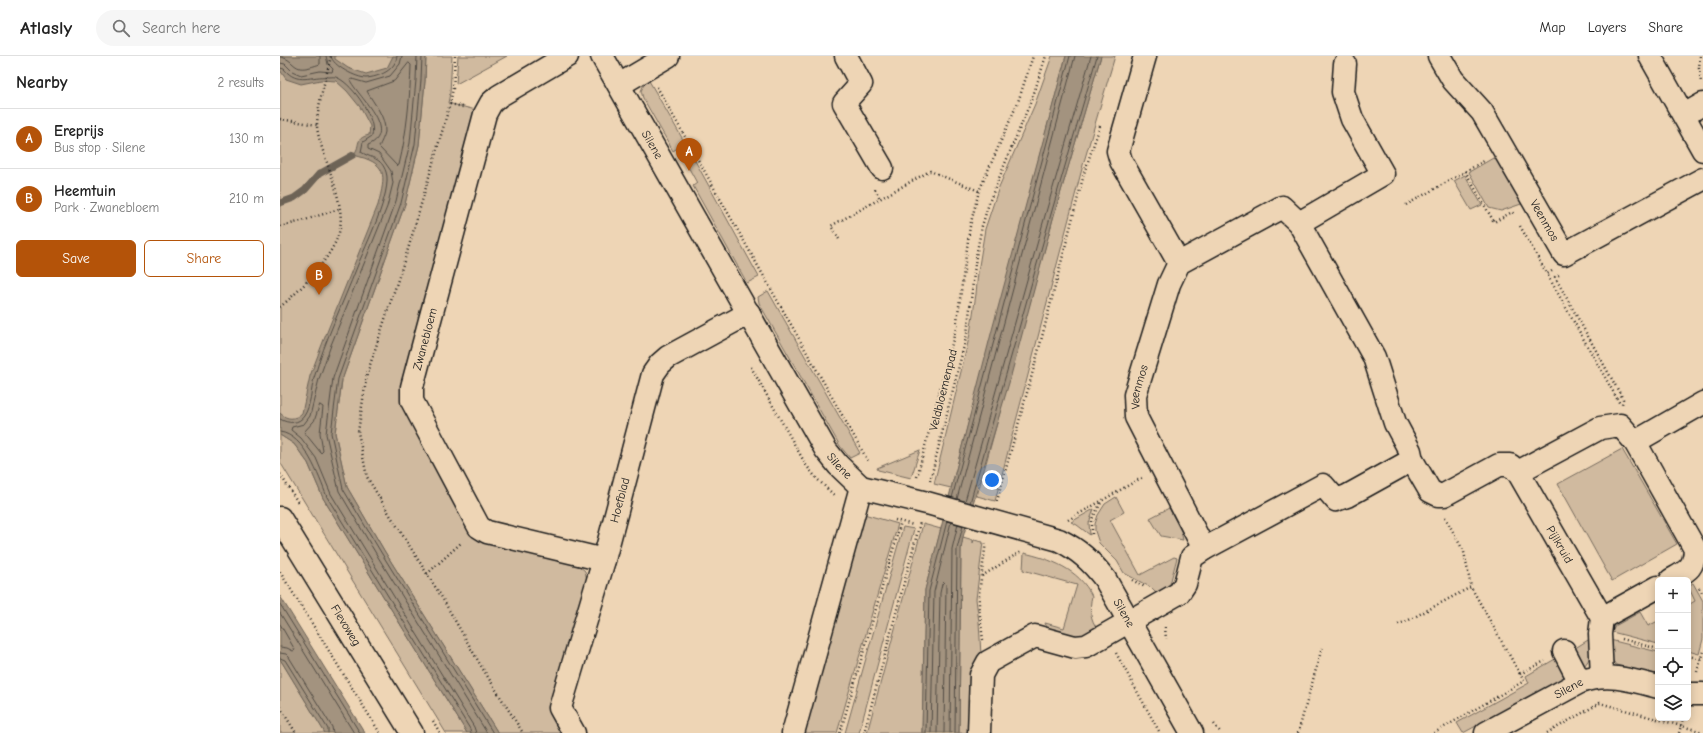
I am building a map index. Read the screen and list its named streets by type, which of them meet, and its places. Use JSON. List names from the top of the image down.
{
  "streets": {
    "street": [
      "Silene",
      "Veenmos",
      "Zwanebloem",
      "Hoefblad",
      "Pijlkruid",
      "Flevoweg"
    ],
    "path": ["Veldbloemenpad"]
  },
  "crossings": [
    ["Silene", "Veldbloemenpad"],
    ["Silene", "Hoefblad"],
    ["Silene", "Pijlkruid"]
  ],
  "page": {
    "header": "Atlasly",
    "search": "Search here",
    "nav": ["Map", "Layers", "Share"],
    "heading": ["Nearby", "2 results"],
    "list": [
      {
        "mark": "A",
        "name": "Ereprijs",
        "note": "Bus stop · Silene",
        "value": "130 m"
      },
      {
        "mark": "B",
        "name": "Heemtuin",
        "note": "Park · Zwanebloem",
        "value": "210 m"
      }
    ],
    "pins": ["A", "B"],
    "buttons": ["Save", "Share"],
    "map_buttons": ["+", "−"]
  }
}
